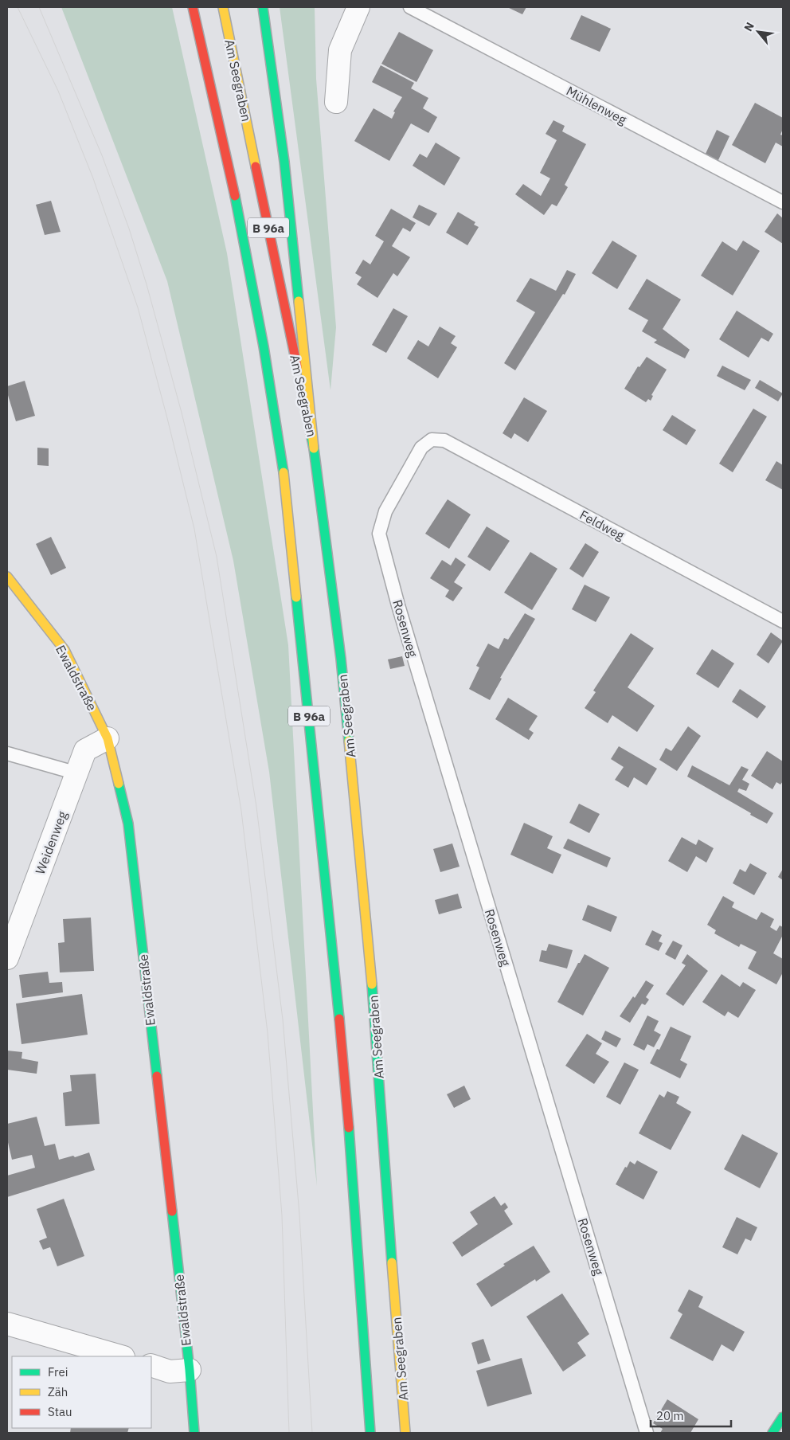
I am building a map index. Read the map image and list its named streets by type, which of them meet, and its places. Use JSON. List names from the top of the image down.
{
  "streets": {
    "main road": ["Am Seegraben", "B 96a", "Ewaldstraße"],
    "street": ["Weidenweg"],
    "lane": ["Mühlenweg", "Feldweg", "Rosenweg"]
  },
  "crossings": [
    ["Feldweg", "Rosenweg"],
    ["Ewaldstraße", "Weidenweg"]
  ],
  "legend": ["Frei", "Zäh", "Stau"],
  "scale_bar": "20 m",
  "north": "top left"
}
